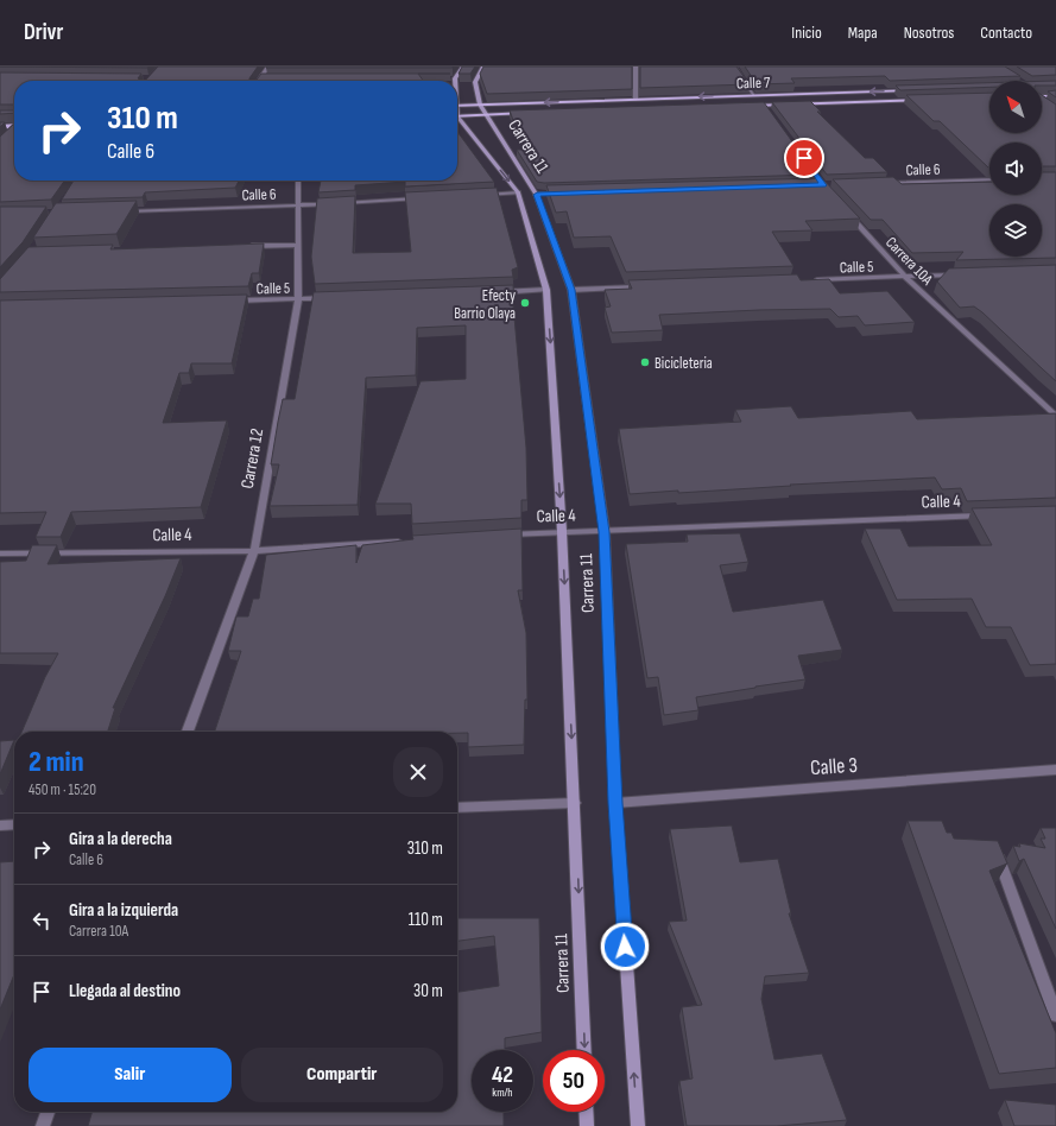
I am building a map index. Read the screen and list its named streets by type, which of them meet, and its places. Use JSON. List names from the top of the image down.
{
  "streets": {
    "main road": ["Calle 7", "Carrera 11"],
    "street": [
      "Calle 6",
      "Carrera 10A",
      "Calle 5",
      "Carrera 12",
      "Calle 4",
      "Calle 3"
    ]
  },
  "crossings": [
    ["Calle 7", "Carrera 11"],
    ["Carrera 11", "Calle 4"],
    ["Carrera 11", "Calle 3"],
    ["Calle 6", "Carrera 12"],
    ["Carrera 10A", "Calle 5"],
    ["Calle 5", "Carrera 12"],
    ["Carrera 12", "Calle 4"]
  ],
  "places": ["Efecty Barrio Olaya", "Bicicleteria"],
  "north": "top left",
  "page": {
    "header": "Drivr",
    "nav": [
      "Inicio",
      "Mapa",
      "Nosotros",
      "Contacto"
    ],
    "turn": ["310 m", "Calle 6"],
    "heading": ["2 min", "450 m · 15:20"],
    "list": [
      {
        "name": "Gira a la derecha",
        "note": "Calle 6",
        "value": "310 m"
      },
      {
        "name": "Gira a la izquierda",
        "note": "Carrera 10A",
        "value": "110 m"
      },
      {
        "name": "Llegada al destino",
        "value": "30 m"
      }
    ],
    "buttons": ["Salir", "Compartir"],
    "speed": "42 km/h",
    "limit": "50"
  }
}
